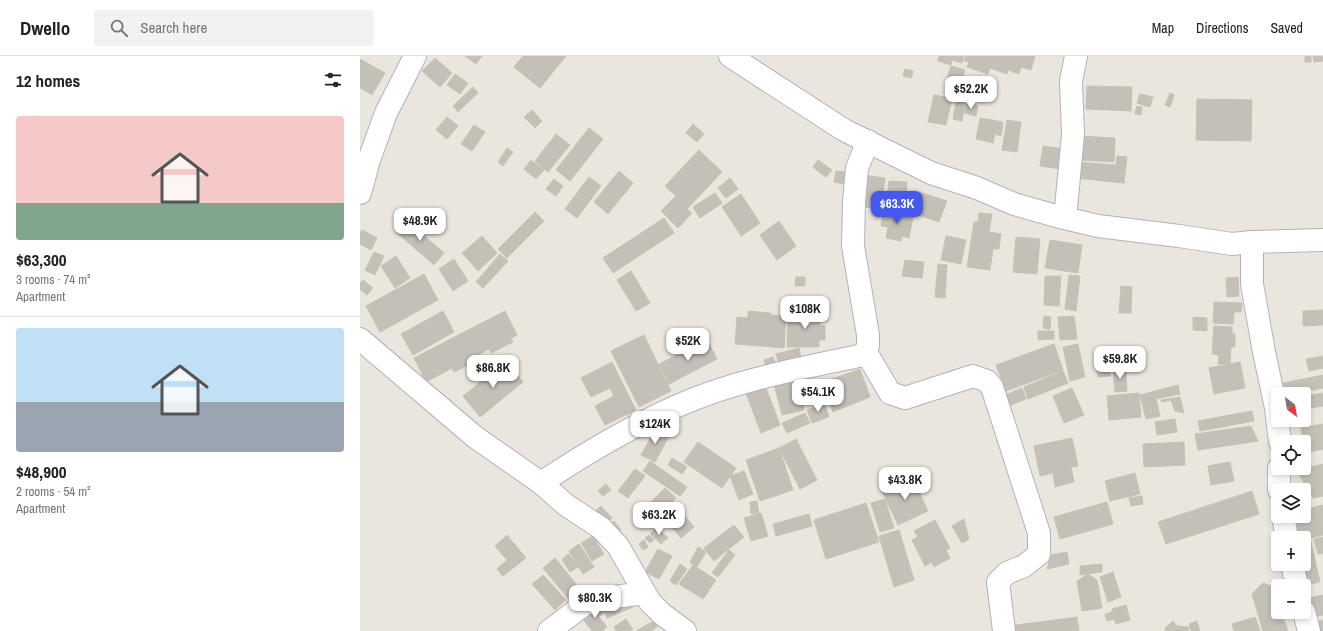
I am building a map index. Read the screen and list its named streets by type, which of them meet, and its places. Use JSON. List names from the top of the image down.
{
  "north": "bottom right",
  "page": {
    "header": "Dwello",
    "search": "Search here",
    "nav": ["Map", "Directions", "Saved"],
    "heading": "12 homes",
    "price": [
      "$52.2K",
      "$63.3K",
      "$48.9K",
      "$108K",
      "$52K",
      "$59.8K",
      "$86.8K",
      "$54.1K",
      "$124K",
      "$43.8K",
      "$63.2K",
      "$80.3K"
    ],
    "list": [
      {
        "name": "$63,300",
        "note": "3 rooms · 74 m² · Apartment"
      },
      {
        "name": "$48,900",
        "note": "2 rooms · 54 m² · Apartment"
      }
    ],
    "map_buttons": ["+", "−"]
  }
}
